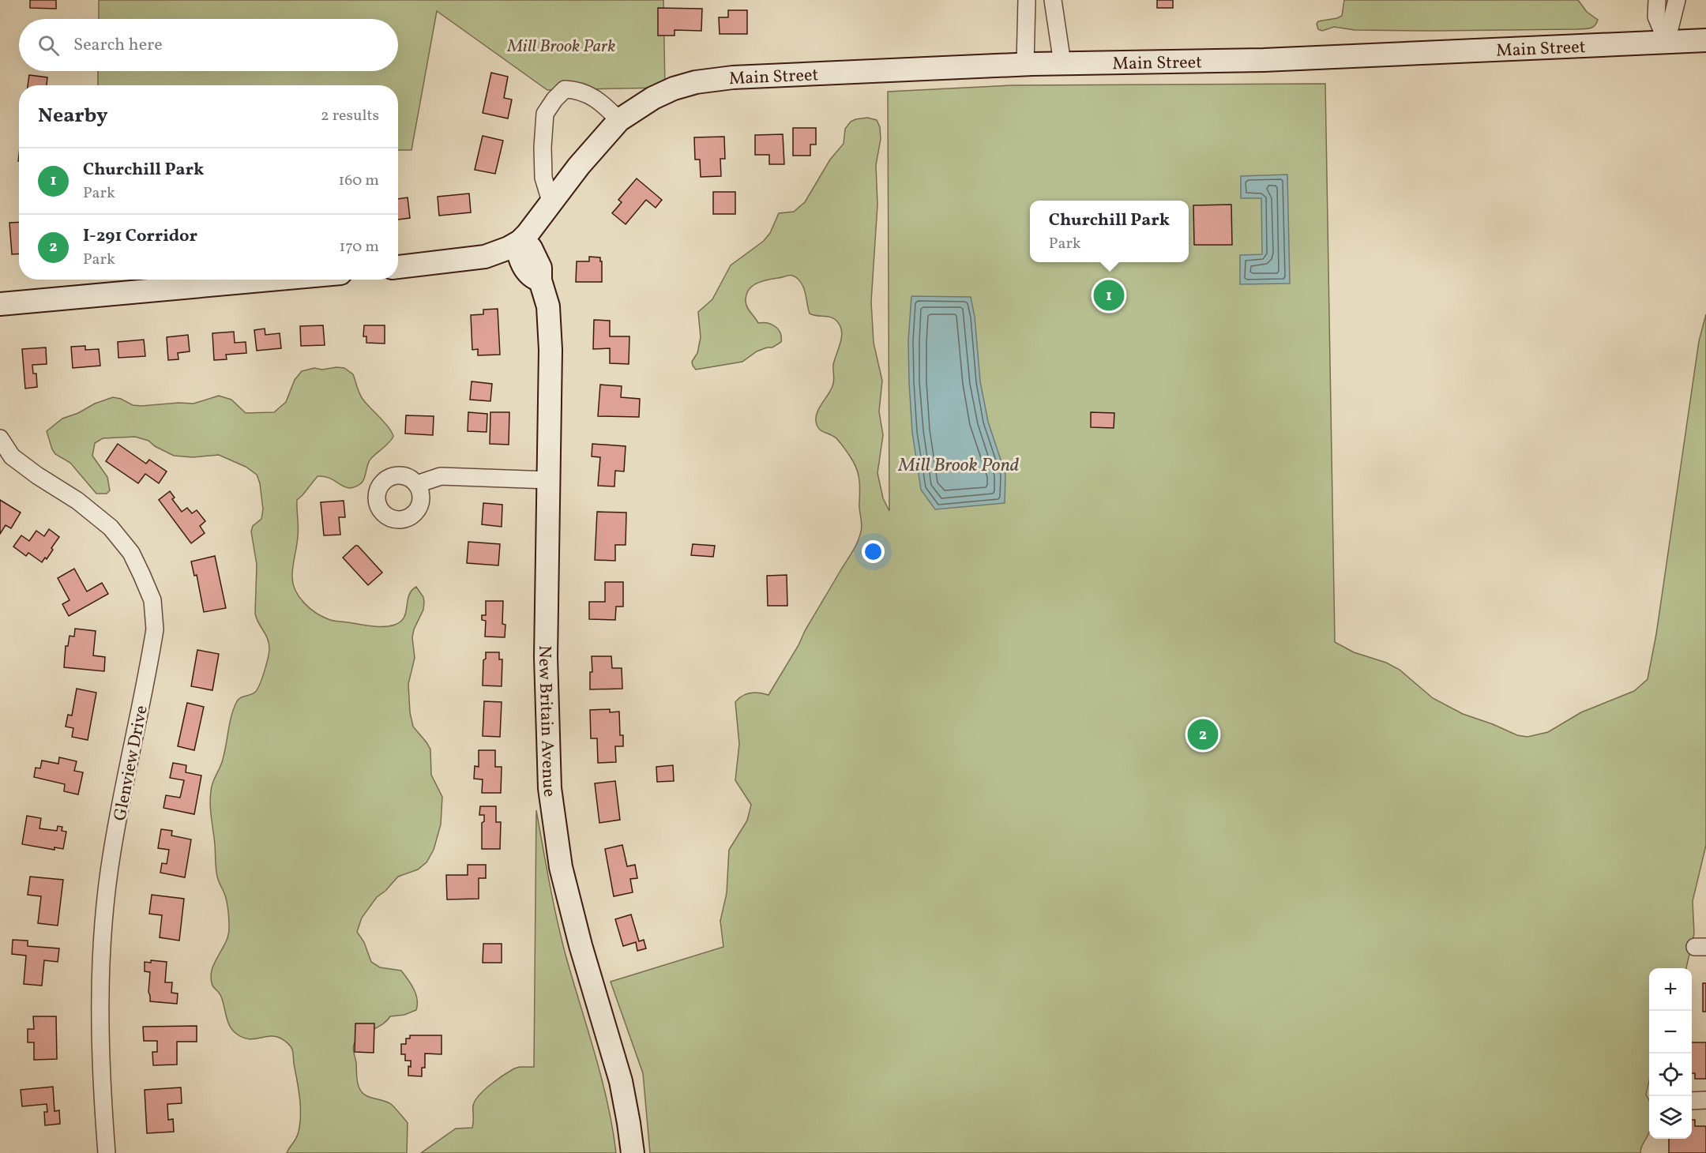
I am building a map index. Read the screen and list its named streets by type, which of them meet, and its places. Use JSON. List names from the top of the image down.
{
  "streets": {
    "main road": ["Main Street", "New Britain Avenue"],
    "street": ["Glenview Drive"]
  },
  "crossings": [
    ["Main Street", "New Britain Avenue"]
  ],
  "water": ["Mill Brook Pond"],
  "parks": ["Mill Brook Park"],
  "page": {
    "search": "Search here",
    "heading": ["Nearby", "2 results"],
    "list": [
      {
        "mark": "1",
        "name": "Churchill Park",
        "note": "Park",
        "value": "160 m"
      },
      {
        "mark": "2",
        "name": "I-291 Corridor",
        "note": "Park",
        "value": "170 m"
      }
    ],
    "popup": ["Churchill Park", "Park"],
    "pins": ["1", "2"],
    "map_buttons": ["+", "−"]
  }
}
